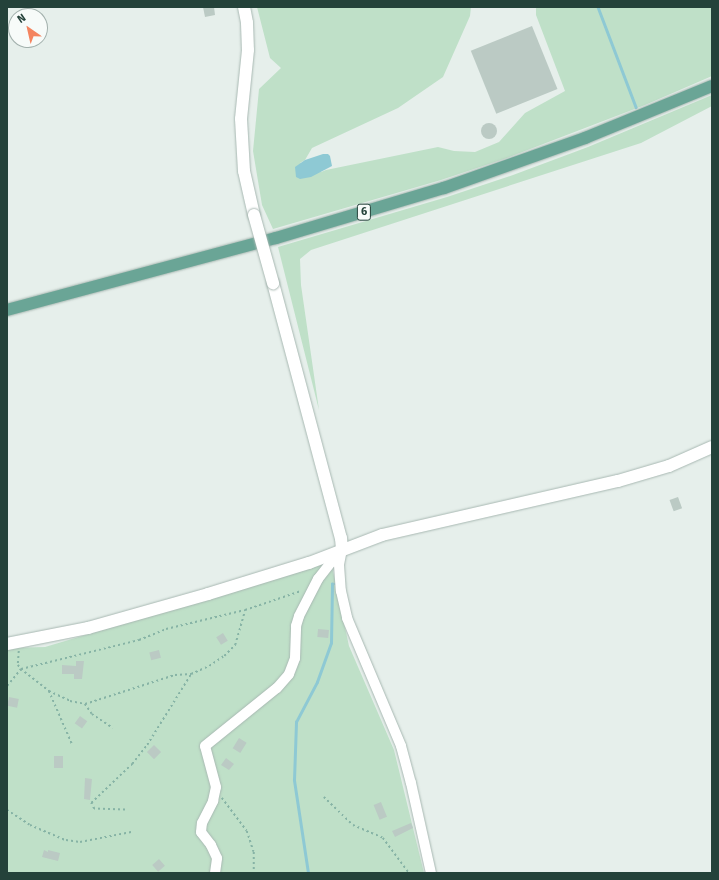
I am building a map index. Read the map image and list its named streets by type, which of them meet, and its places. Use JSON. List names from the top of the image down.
{
  "streets": {
    "main road": ["6"]
  },
  "north": "top left"
}
